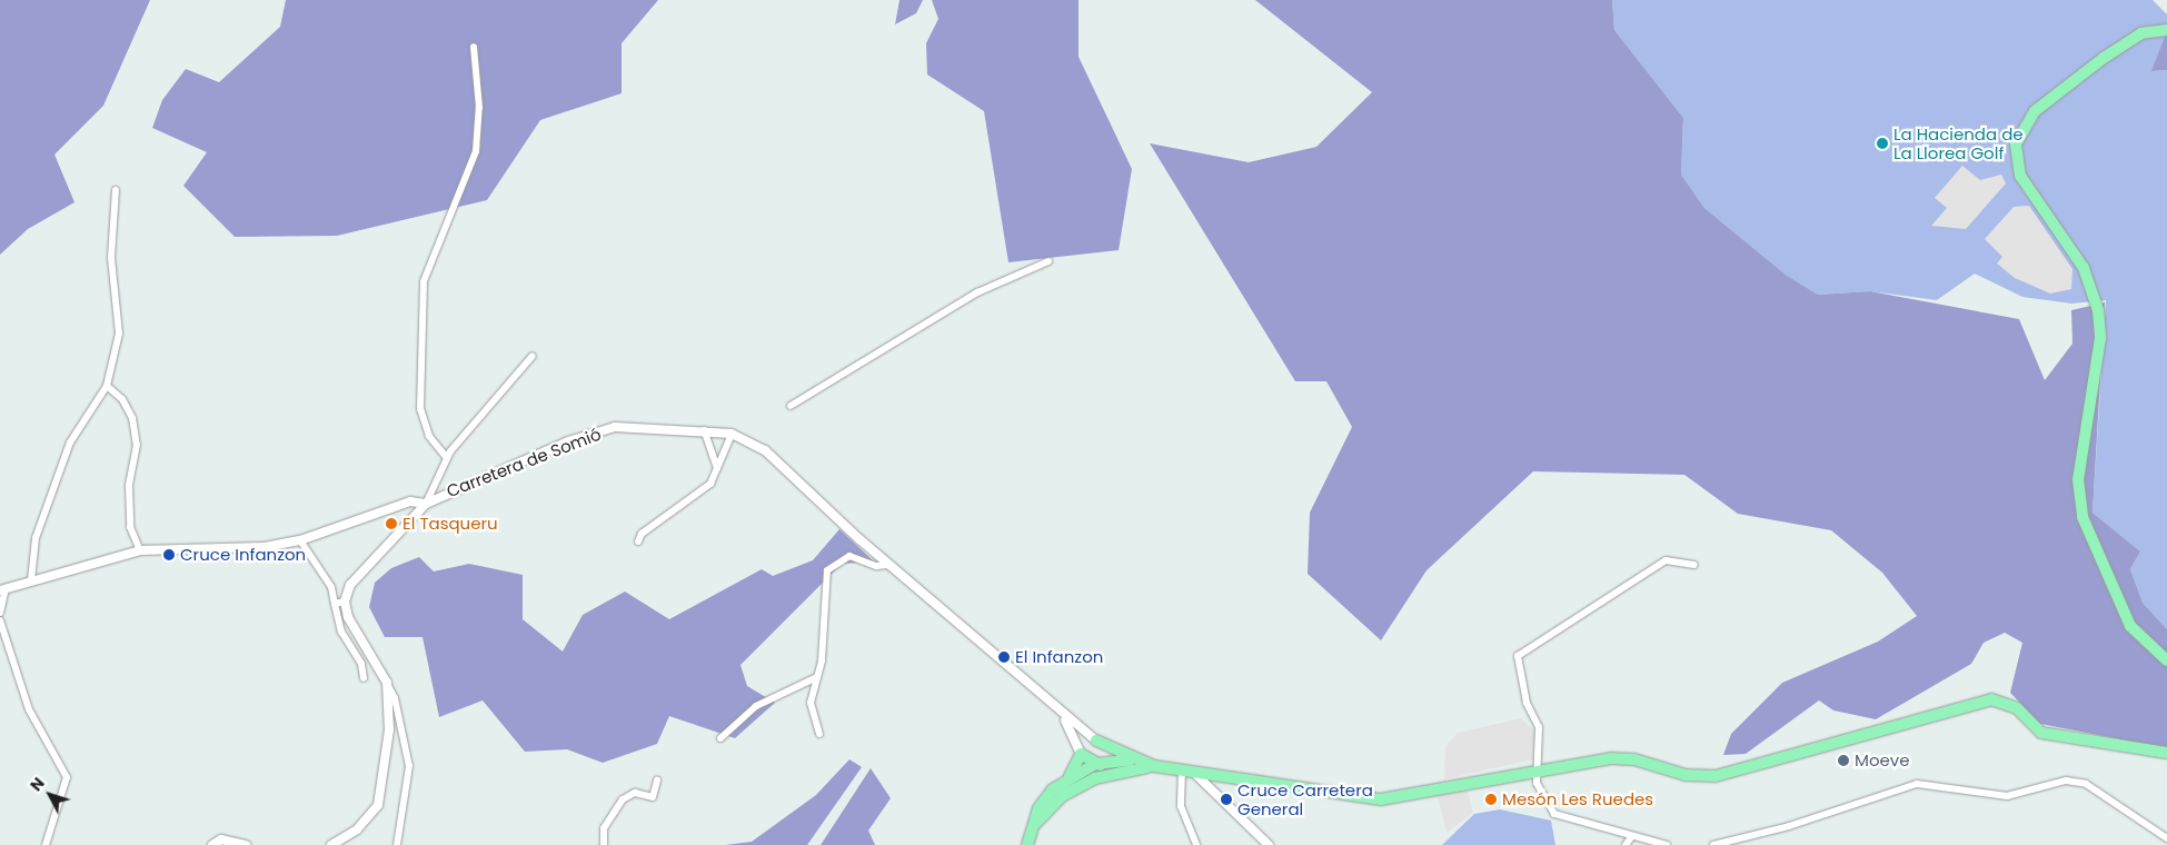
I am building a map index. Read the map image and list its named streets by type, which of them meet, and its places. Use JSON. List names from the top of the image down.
{
  "streets": {
    "street": ["Carretera de Somió"]
  },
  "places": [
    "La Hacienda de La Llorea Golf",
    "El Tasqueru",
    "Cruce Infanzon",
    "El Infanzon",
    "Moeve",
    "Cruce Carretera General",
    "Mesón Les Ruedes"
  ],
  "north": "top left"
}
